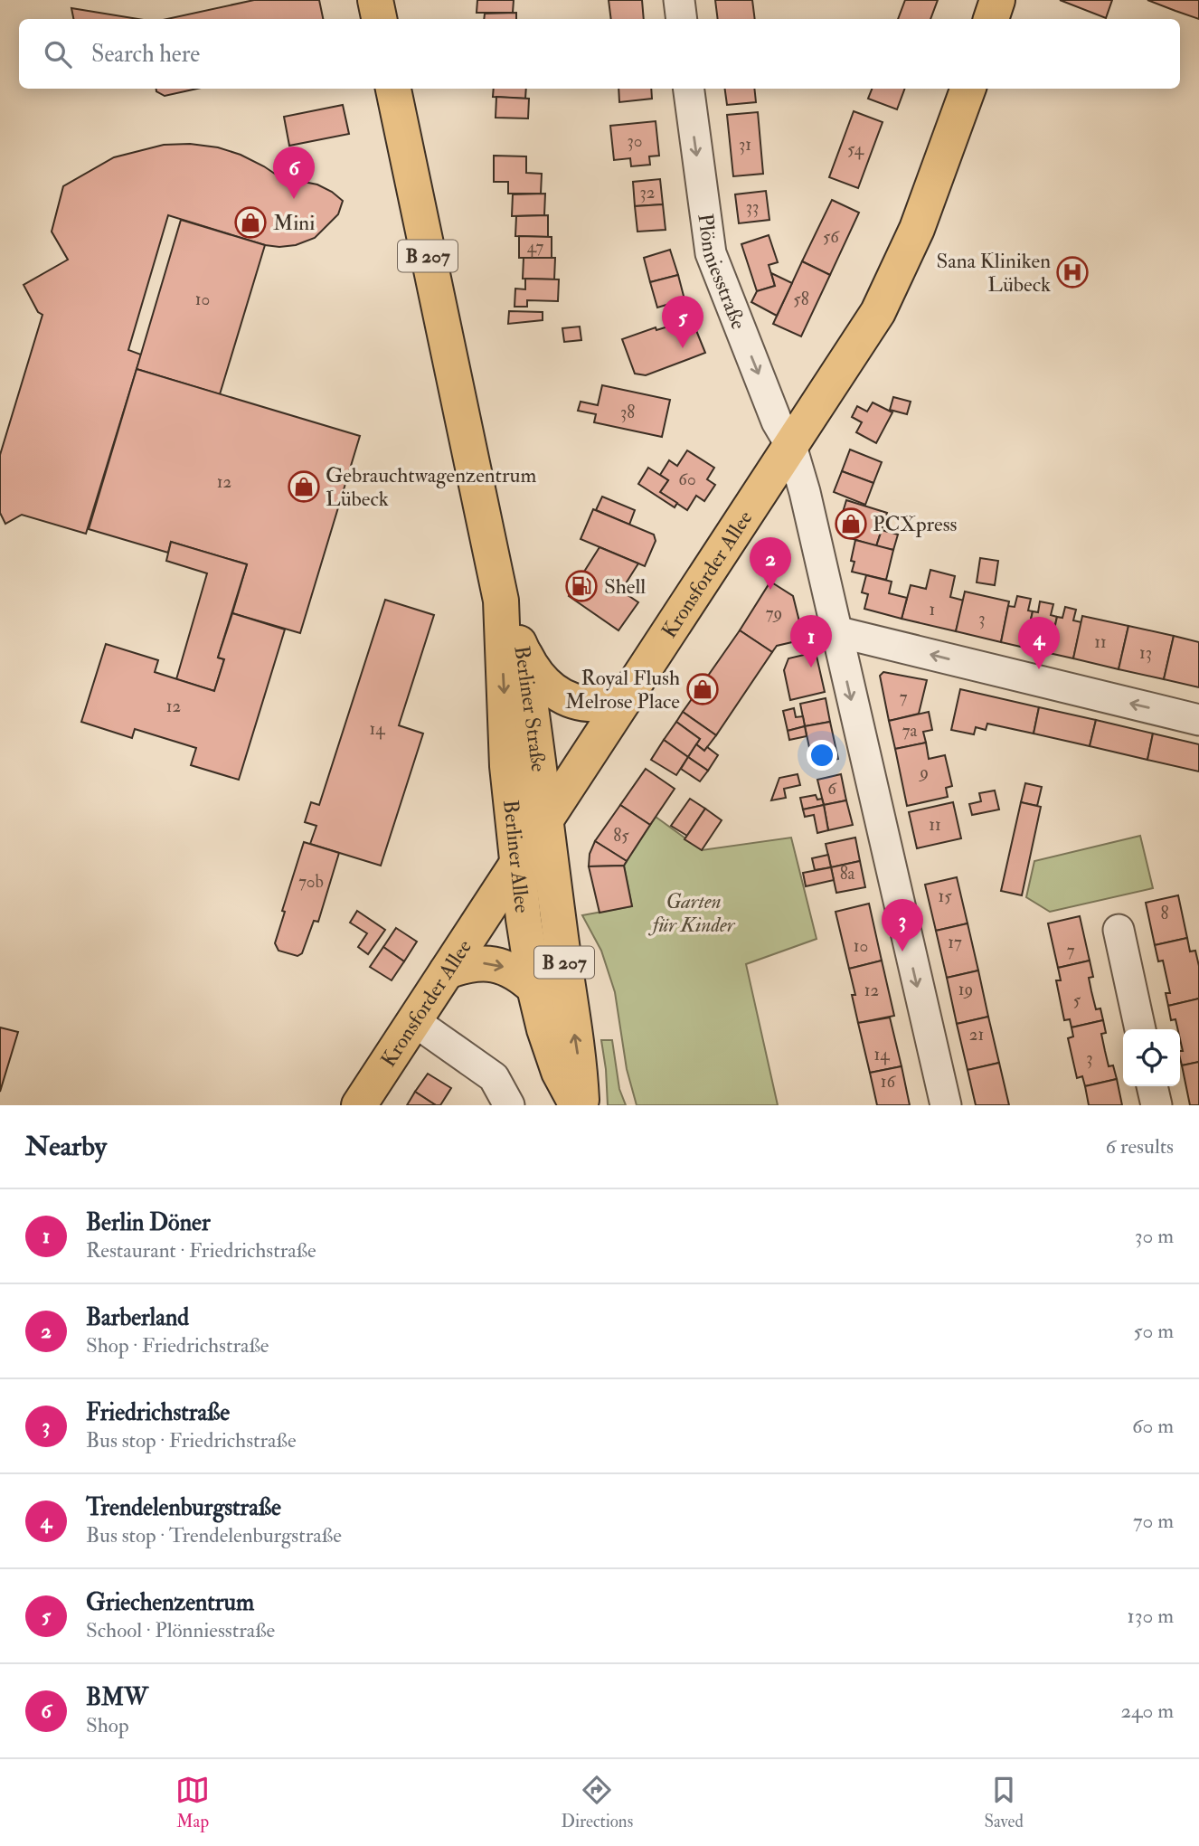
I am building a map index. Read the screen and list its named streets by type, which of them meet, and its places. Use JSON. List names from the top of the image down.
{
  "streets": {
    "main road": [
      "B 207",
      "Kronsforder Allee",
      "Berliner Straße",
      "Berliner Allee"
    ],
    "street": ["Plönniesstraße"]
  },
  "crossings": [
    ["B 207", "Kronsforder Allee"],
    ["B 207", "Berliner Straße"],
    ["B 207", "Berliner Allee"],
    ["Plönniesstraße", "Kronsforder Allee"],
    ["Kronsforder Allee", "Berliner Straße"],
    ["Kronsforder Allee", "Berliner Allee"],
    ["Berliner Straße", "Berliner Allee"]
  ],
  "one_way": ["Plönniesstraße"],
  "parks": ["Garten für Kinder"],
  "places": {
    "shop": [
      "Mini",
      "Gebrauchtwagenzentrum Lübeck",
      "PCXpress",
      "Royal Flush Melrose Place"
    ],
    "hospital": ["Sana Kliniken Lübeck"],
    "fuel station": ["Shell"]
  },
  "house_numbers": [
    "30",
    "31",
    "54",
    "32",
    "33",
    "56",
    "47",
    "10",
    "58",
    "38",
    "60",
    "12",
    "1",
    "79",
    "3",
    "11",
    "13",
    "7",
    "12",
    "14",
    "7a",
    "9",
    "6",
    "11",
    "85",
    "8a",
    "70b",
    "15",
    "8",
    "17",
    "10",
    "7",
    "19",
    "12",
    "5",
    "21",
    "14",
    "3",
    "16"
  ],
  "page": {
    "search": "Search here",
    "pins": [
      "6",
      "5",
      "2",
      "1",
      "4",
      "3"
    ],
    "heading": ["Nearby", "6 results"],
    "list": [
      {
        "mark": "1",
        "name": "Berlin Döner",
        "note": "Restaurant · Friedrichstraße",
        "value": "30 m"
      },
      {
        "mark": "2",
        "name": "Barberland",
        "note": "Shop · Friedrichstraße",
        "value": "50 m"
      },
      {
        "mark": "3",
        "name": "Friedrichstraße",
        "note": "Bus stop · Friedrichstraße",
        "value": "60 m"
      },
      {
        "mark": "4",
        "name": "Trendelenburgstraße",
        "note": "Bus stop · Trendelenburgstraße",
        "value": "70 m"
      },
      {
        "mark": "5",
        "name": "Griechenzentrum",
        "note": "School · Plönniesstraße",
        "value": "130 m"
      },
      {
        "mark": "6",
        "name": "BMW",
        "note": "Shop",
        "value": "240 m"
      }
    ],
    "nav": ["Map", "Directions", "Saved"]
  }
}
